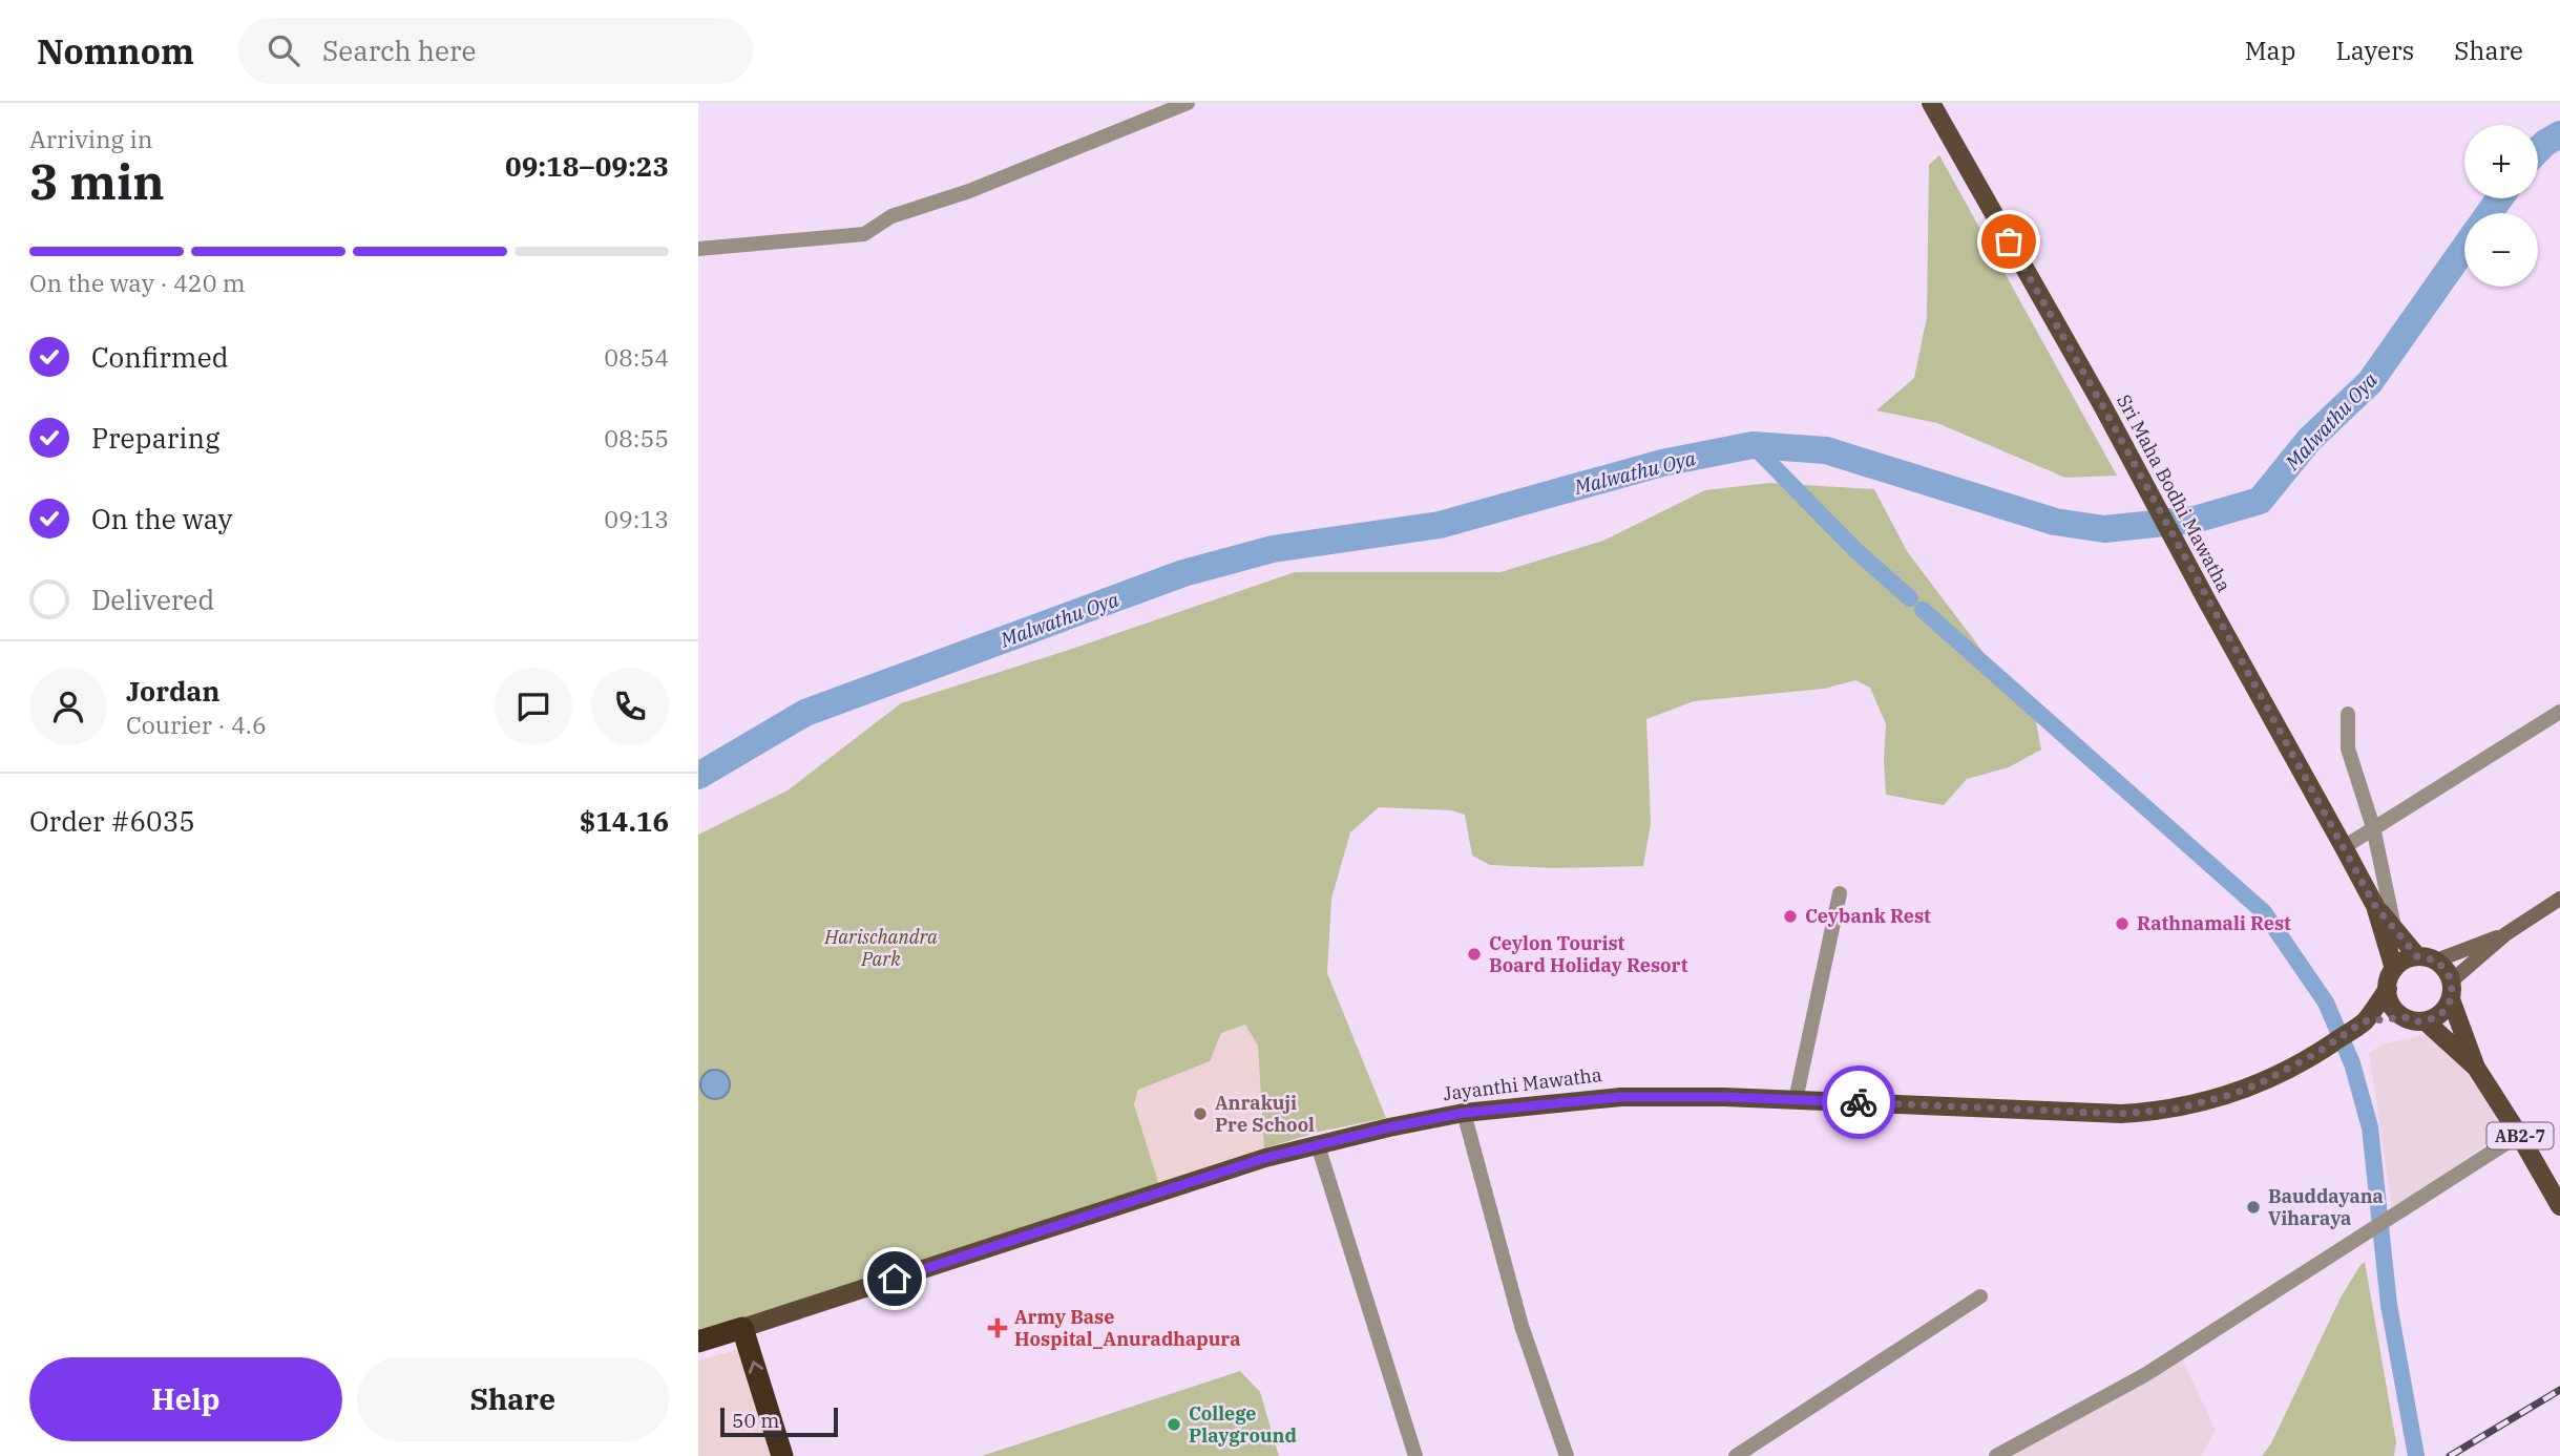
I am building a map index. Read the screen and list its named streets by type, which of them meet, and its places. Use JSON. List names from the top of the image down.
{
  "streets": {
    "highway": ["Jayanthi Mawatha"],
    "main road": ["Sri Maha Bodhi Mawatha", "AB2-7"]
  },
  "crossings": [
    ["Sri Maha Bodhi Mawatha", "Jayanthi Mawatha"],
    ["Sri Maha Bodhi Mawatha", "AB2-7"],
    ["Jayanthi Mawatha", "AB2-7"]
  ],
  "water": ["Malwathu Oya"],
  "parks": ["Harischandra Park"],
  "places": {
    "other": [
      "Ceybank Rest",
      "Rathnamali Rest",
      "Ceylon Tourist Board Holiday Resort",
      "Anrakuji Pre School",
      "Bauddayana Viharaya",
      "College Playground"
    ],
    "health": ["Army Base Hospital_Anuradhapura"]
  },
  "scale_bar": "50 m",
  "page": {
    "header": "Nomnom",
    "search": "Search here",
    "nav": ["Map", "Layers", "Share"],
    "heading": ["3 min", "Arriving in", "09:18–09:23"],
    "panel": [
      "Jordan",
      "Courier · 4.6",
      "Order #6035",
      "$14.16"
    ],
    "map_buttons": ["+", "−"],
    "bar": "On the way · 420 m",
    "list": [
      ["Confirmed", "08:54"],
      ["Preparing", "08:55"],
      ["On the way", "09:13"],
      "Delivered"
    ],
    "buttons": ["Help", "Share"],
    "scale": "50 m"
  }
}
